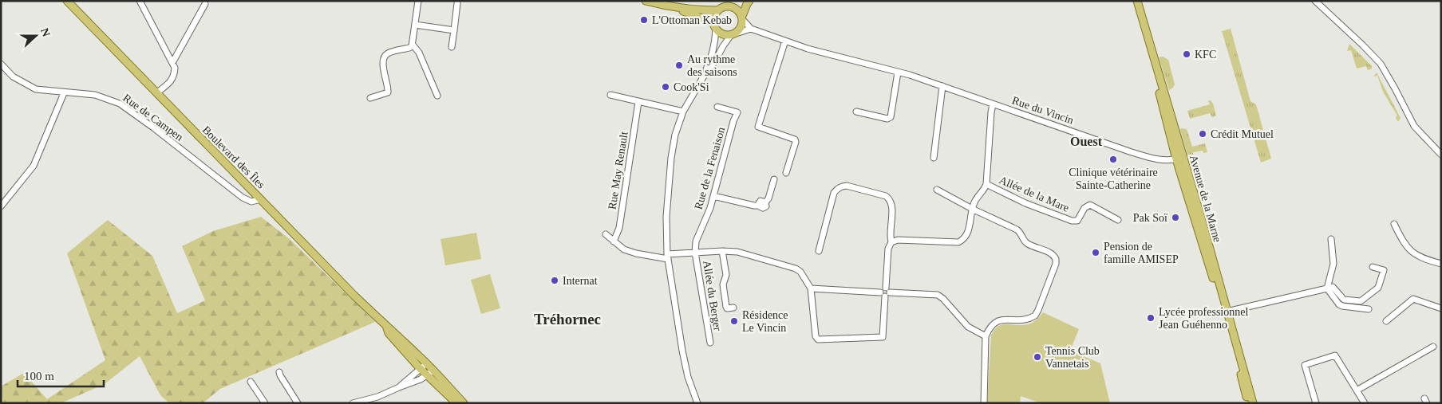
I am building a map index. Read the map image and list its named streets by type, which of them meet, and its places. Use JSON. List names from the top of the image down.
{
  "streets": {
    "main road": ["Boulevard des Îles", "Avenue de la Marne"],
    "street": [
      "Rue du Vincin",
      "Rue de Campen",
      "Rue de la Fenaison",
      "Rue May Renault",
      "Allée de la Mare",
      "Allée du Berger"
    ]
  },
  "crossings": [
    ["Rue du Vincin", "Allée de la Mare"],
    ["Rue du Vincin", "Avenue de la Marne"],
    ["Rue de Campen", "Boulevard des Îles"],
    ["Rue de la Fenaison", "Allée du Berger"]
  ],
  "districts": ["Ouest", "Tréhornec"],
  "places": [
    "L'Ottoman Kebab",
    "KFC",
    "Au rythme des saisons",
    "Cook'Si",
    "Crédit Mutuel",
    "Clinique vétérinaire Sainte-Catherine",
    "Pak Soï",
    "Pension de famille AMISEP",
    "Internat",
    "Lycée professionnel Jean Guéhenno",
    "Résidence Le Vincin",
    "Tennis Club Vannetais"
  ],
  "scale_bar": "100 m",
  "north": "right"
}
